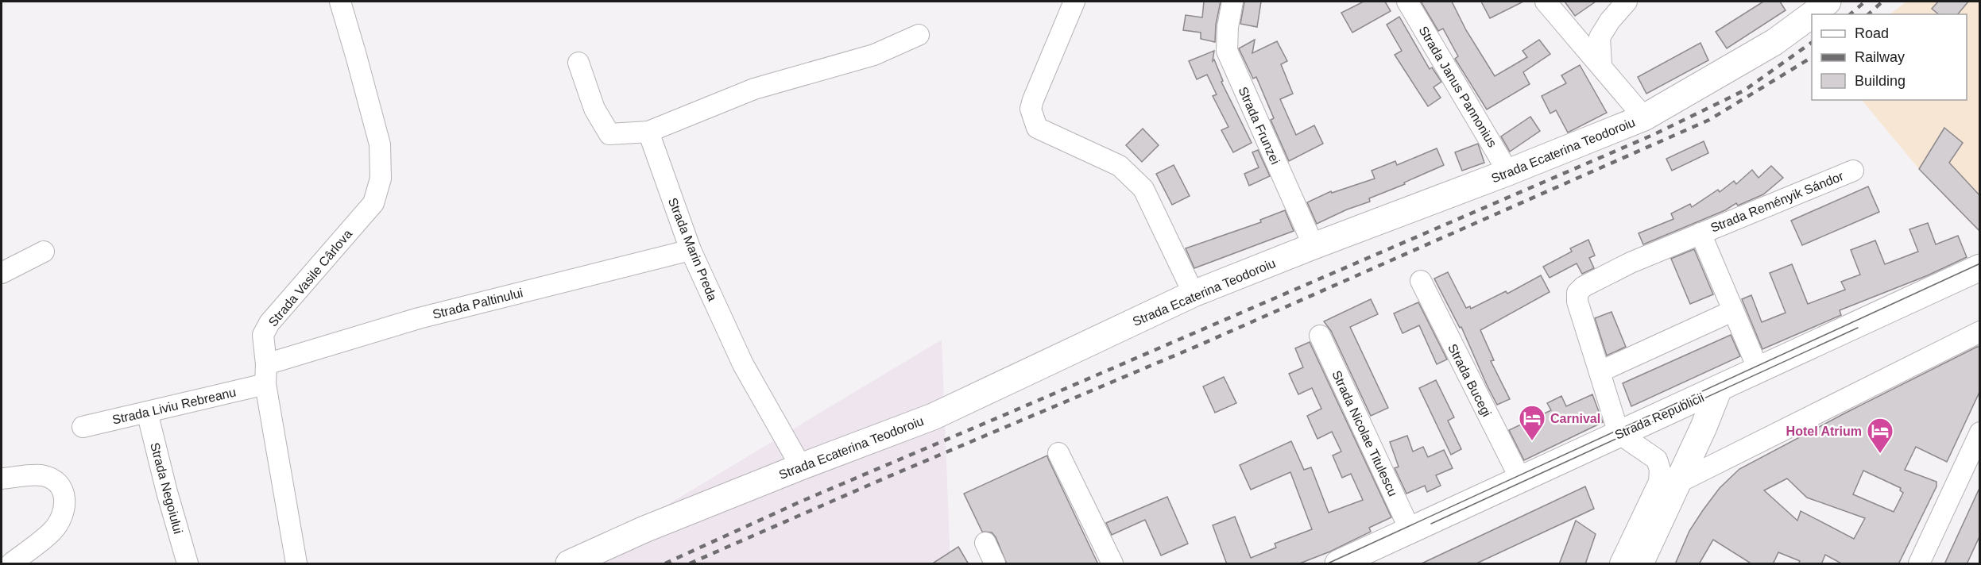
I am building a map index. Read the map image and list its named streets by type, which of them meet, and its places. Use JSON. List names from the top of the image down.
{
  "streets": {
    "main road": ["Strada Ecaterina Teodoroiu", "Strada Republicii"],
    "street": [
      "Strada Janus Pannonius",
      "Strada Frunzei",
      "Strada Reményik Sándor",
      "Strada Marin Preda",
      "Strada Vasile Cârlova",
      "Strada Paltinului",
      "Strada Bucegi",
      "Strada Liviu Rebreanu",
      "Strada Nicolae Titulescu",
      "Strada Negoiului"
    ]
  },
  "crossings": [
    ["Strada Janus Pannonius", "Strada Ecaterina Teodoroiu"],
    ["Strada Frunzei", "Strada Ecaterina Teodoroiu"],
    ["Strada Ecaterina Teodoroiu", "Strada Marin Preda"],
    ["Strada Reményik Sándor", "Strada Republicii"],
    ["Strada Marin Preda", "Strada Paltinului"],
    ["Strada Vasile Cârlova", "Strada Paltinului"],
    ["Strada Vasile Cârlova", "Strada Liviu Rebreanu"],
    ["Strada Paltinului", "Strada Liviu Rebreanu"],
    ["Strada Bucegi", "Strada Republicii"],
    ["Strada Liviu Rebreanu", "Strada Negoiului"],
    ["Strada Republicii", "Strada Nicolae Titulescu"]
  ],
  "places": {
    "hotel": ["Carnival", "Hotel Atrium"]
  },
  "legend": ["Road", "Railway", "Building"]
}
